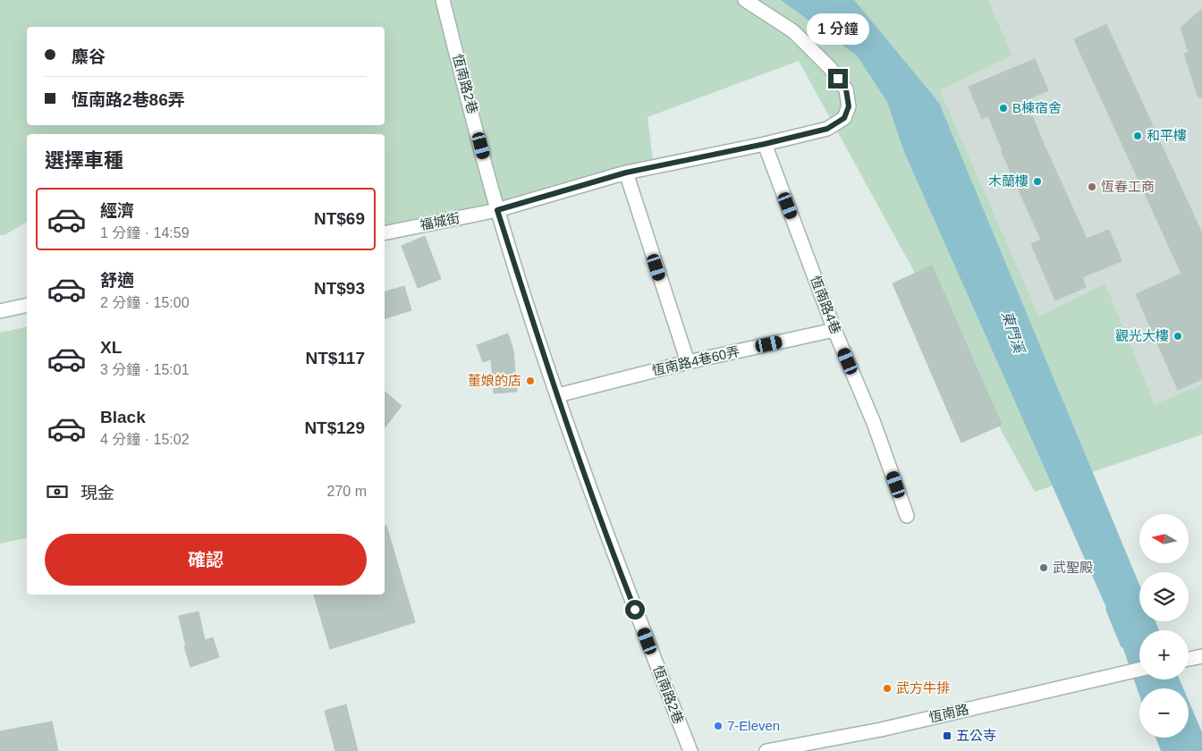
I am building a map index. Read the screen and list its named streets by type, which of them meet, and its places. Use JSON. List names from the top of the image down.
{
  "streets": {
    "street": [
      "恆南路2巷",
      "福城街",
      "恆南路4巷",
      "恆南路4巷60弄",
      "恆南路"
    ]
  },
  "crossings": [
    ["恆南路2巷", "福城街"],
    ["恆南路2巷", "恆南路4巷60弄"],
    ["福城街", "恆南路4巷"],
    ["恆南路4巷", "恆南路4巷60弄"]
  ],
  "water": ["東門溪"],
  "places": {
    "other": [
      "B棟宿舍",
      "和平樓",
      "木蘭樓",
      "恆春工商",
      "觀光大樓",
      "董娘的店",
      "武聖殿",
      "武方牛排",
      "7-Eleven"
    ],
    "transit": ["五公寺"]
  },
  "north": "left",
  "page": {
    "bubble": "1 分鐘",
    "banner": ["麋谷", "恆南路2巷86弄"],
    "heading": "選擇車種",
    "list": [
      {
        "name": "經濟",
        "note": "1 分鐘 · 14:59",
        "value": "NT$69"
      },
      {
        "name": "舒適",
        "note": "2 分鐘 · 15:00",
        "value": "NT$93"
      },
      {
        "name": "XL",
        "note": "3 分鐘 · 15:01",
        "value": "NT$117"
      },
      {
        "name": "Black",
        "note": "4 分鐘 · 15:02",
        "value": "NT$129"
      }
    ],
    "pay": ["現金", "270 m"],
    "map_buttons": ["+", "−"],
    "buttons": "確認"
  }
}
